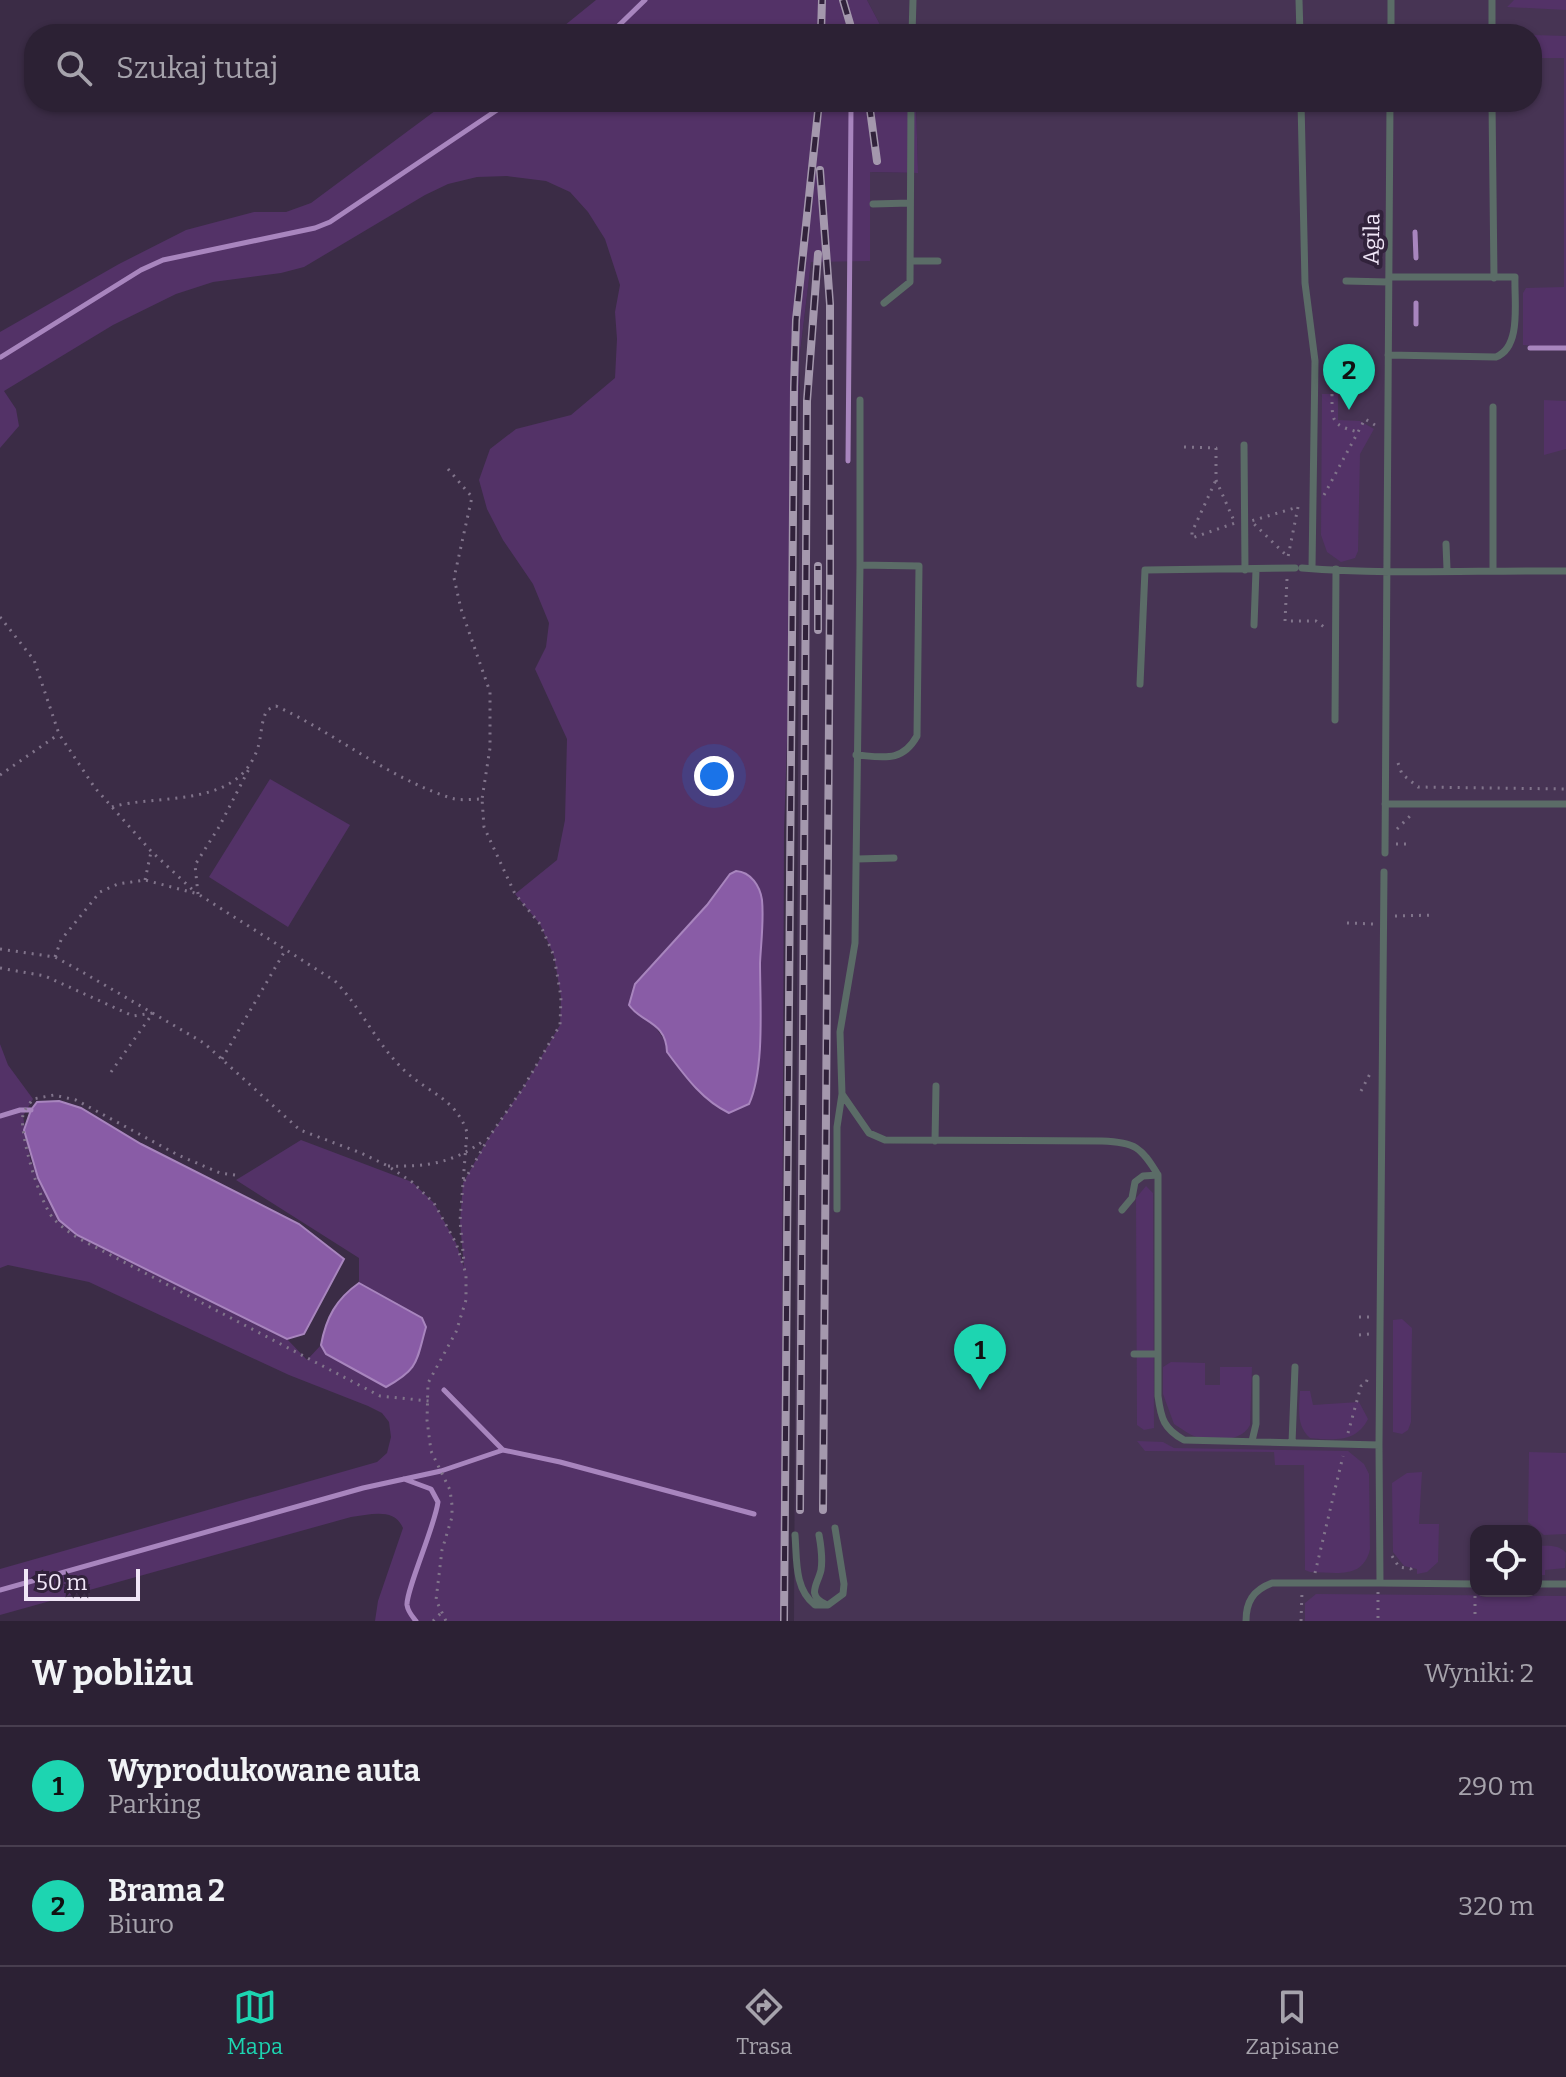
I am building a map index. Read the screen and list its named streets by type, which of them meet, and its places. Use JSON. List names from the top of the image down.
{
  "streets": {
    "lane": ["Agila"]
  },
  "scale_bar": "50 m",
  "page": {
    "search": "Szukaj tutaj",
    "pins": ["2", "1"],
    "scale": "50 m",
    "heading": ["W pobliżu", "Wyniki: 2"],
    "list": [
      {
        "mark": "1",
        "name": "Wyprodukowane auta",
        "note": "Parking",
        "value": "290 m"
      },
      {
        "mark": "2",
        "name": "Brama 2",
        "note": "Biuro",
        "value": "320 m"
      }
    ],
    "nav": ["Mapa", "Trasa", "Zapisane"]
  }
}
